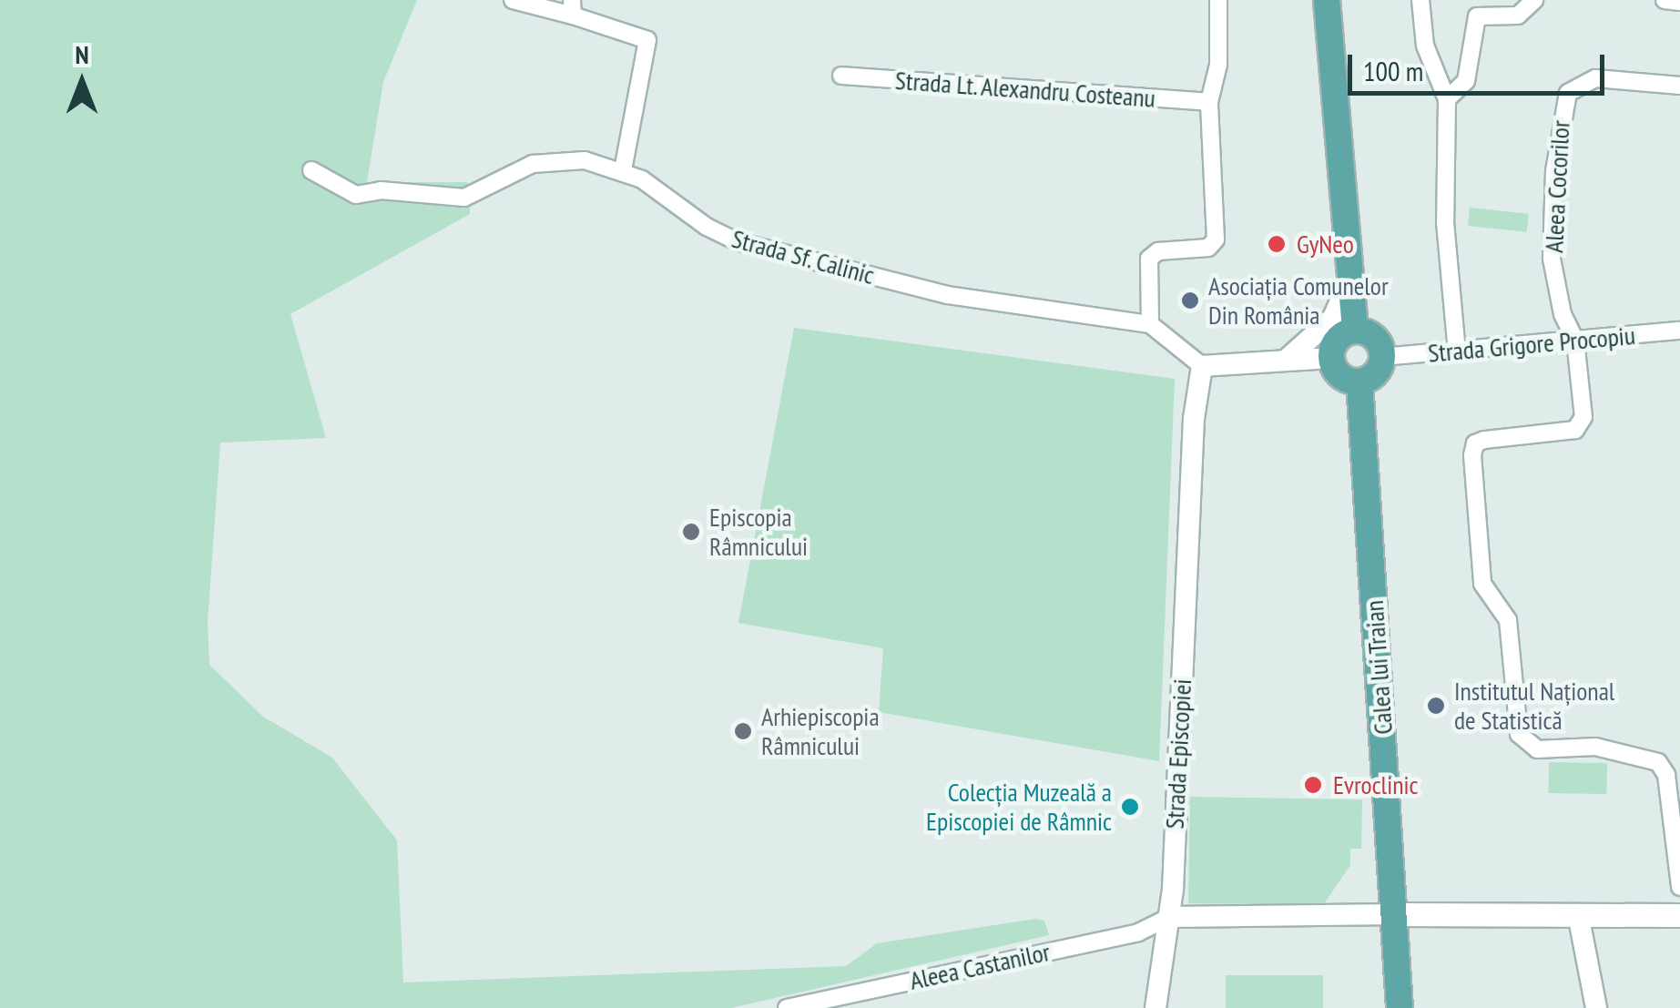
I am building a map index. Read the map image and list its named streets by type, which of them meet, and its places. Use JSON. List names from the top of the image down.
{
  "streets": {
    "main road": ["Calea lui Traian"],
    "street": [
      "Strada Lt. Alexandru Costeanu",
      "Aleea Cocorilor",
      "Strada Sf. Calinic",
      "Strada Grigore Procopiu",
      "Strada Episcopiei",
      "Aleea Castanilor"
    ]
  },
  "crossings": [
    ["Aleea Cocorilor", "Strada Grigore Procopiu"],
    ["Strada Grigore Procopiu", "Calea lui Traian"],
    ["Strada Episcopiei", "Aleea Castanilor"]
  ],
  "places": [
    "GyNeo",
    "Asociația Comunelor Din România",
    "Episcopia Râmnicului",
    "Institutul Național de Statistică",
    "Arhiepiscopia Râmnicului",
    "Evroclinic",
    "Colecția Muzeală a Episcopiei de Râmnic"
  ],
  "scale_bar": "100 m",
  "north": "top"
}
